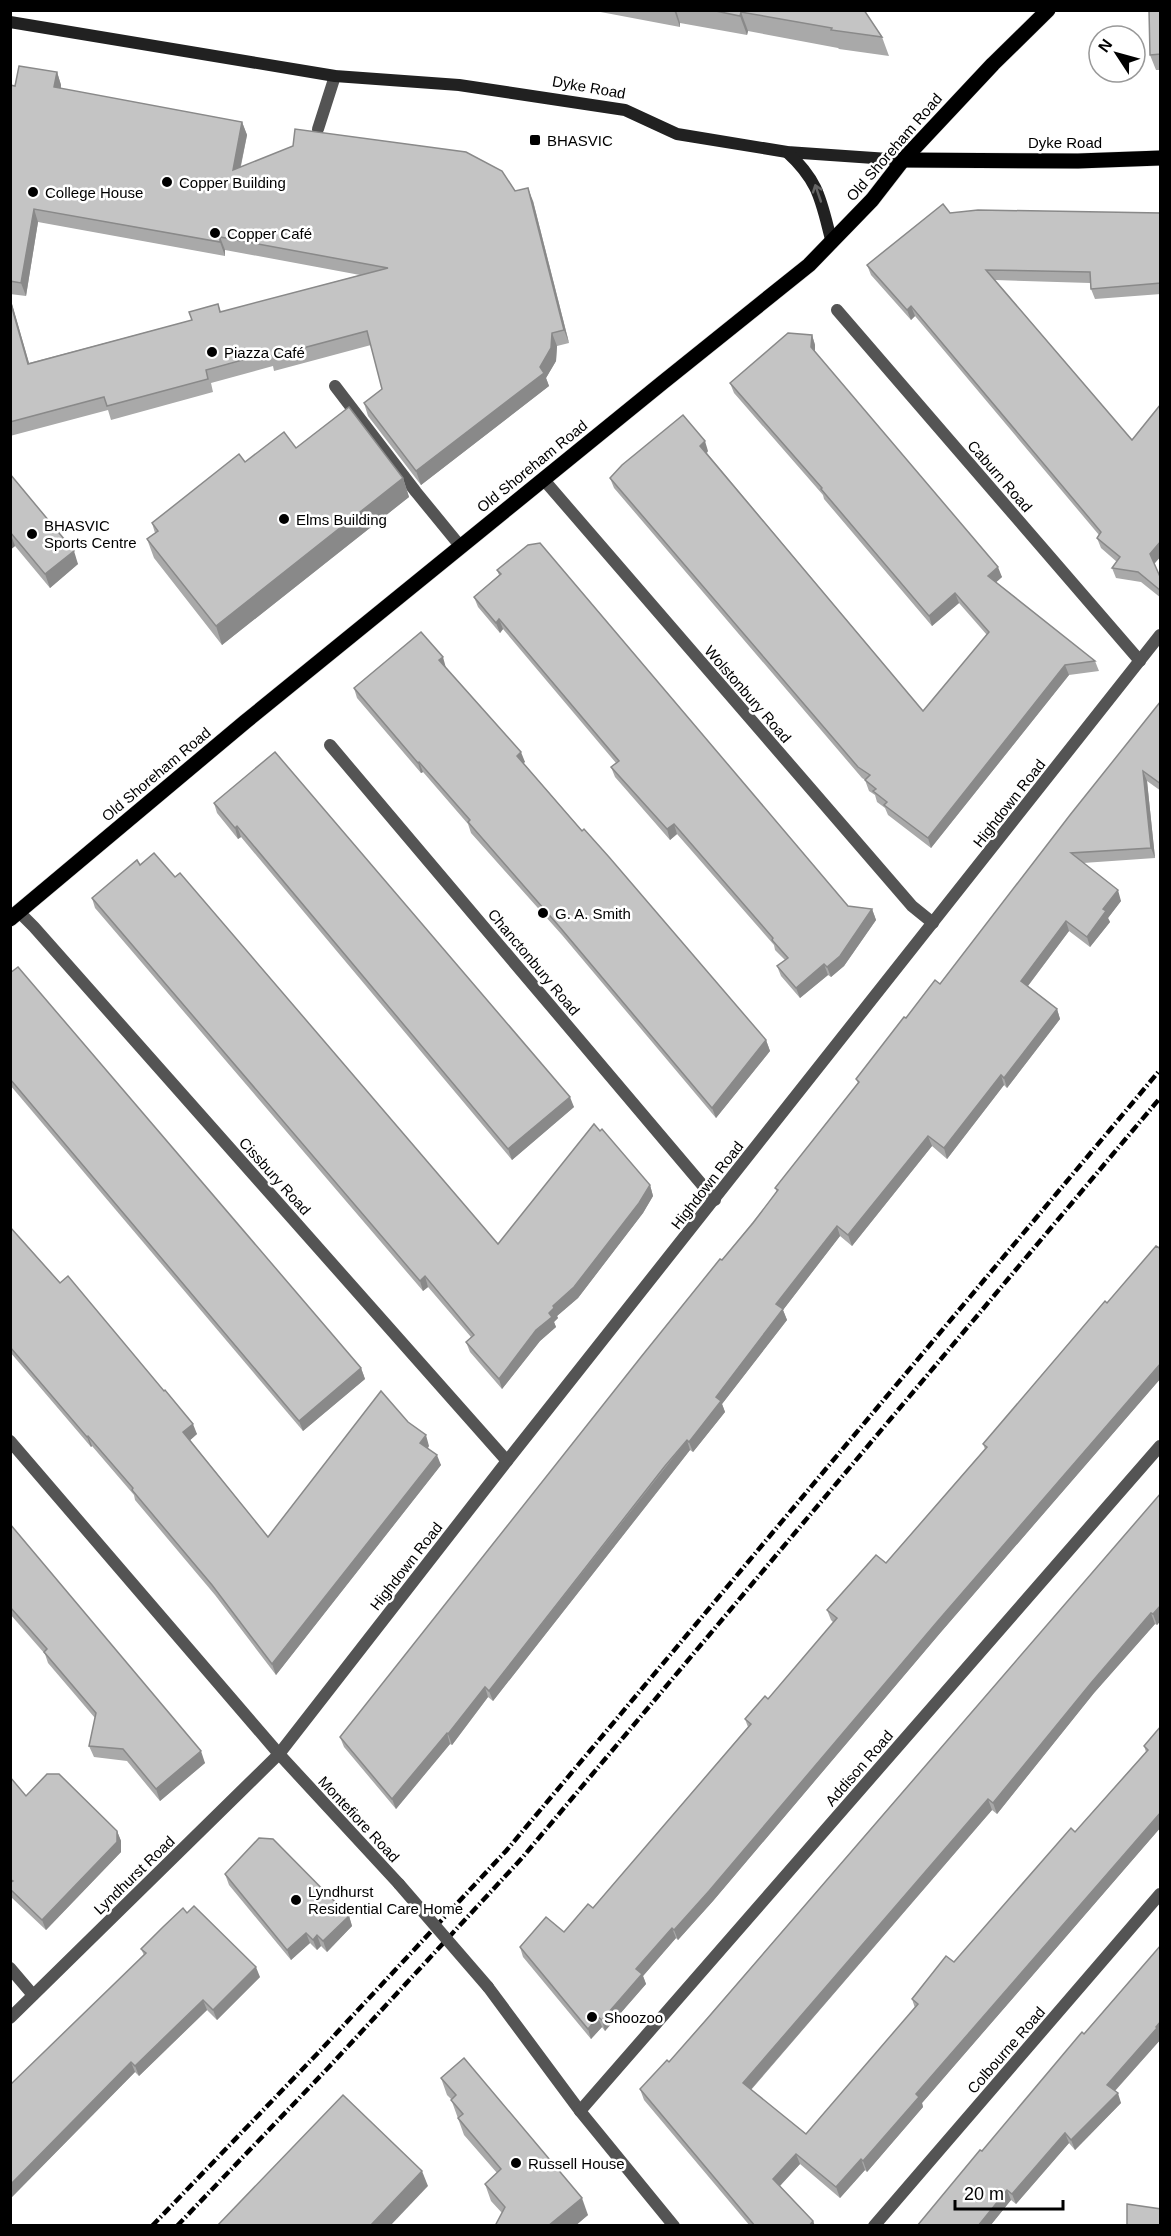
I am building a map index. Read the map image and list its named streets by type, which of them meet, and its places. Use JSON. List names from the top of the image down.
{
  "streets": {
    "main road": ["Dyke Road", "Old Shoreham Road"],
    "street": [
      "Caburn Road",
      "Wolstonbury Road",
      "Highdown Road",
      "Chanctonbury Road",
      "Cissbury Road",
      "Addison Road",
      "Montefiore Road",
      "Lyndhurst Road",
      "Colbourne Road"
    ]
  },
  "crossings": [
    ["Dyke Road", "Old Shoreham Road"],
    ["Old Shoreham Road", "Wolstonbury Road"],
    ["Old Shoreham Road", "Cissbury Road"],
    ["Caburn Road", "Highdown Road"],
    ["Wolstonbury Road", "Highdown Road"],
    ["Highdown Road", "Chanctonbury Road"],
    ["Highdown Road", "Cissbury Road"],
    ["Highdown Road", "Montefiore Road"],
    ["Highdown Road", "Lyndhurst Road"],
    ["Addison Road", "Montefiore Road"],
    ["Montefiore Road", "Lyndhurst Road"]
  ],
  "places": {
    "transit": ["BHASVIC"],
    "other": [
      "Copper Building",
      "College House",
      "Copper Café",
      "Piazza Café",
      "Elms Building",
      "BHASVIC Sports Centre",
      "G. A. Smith",
      "Lyndhurst Residential Care Home",
      "Shoozoo",
      "Russell House"
    ]
  },
  "scale_bar": "20 m",
  "north": "top left"
}
